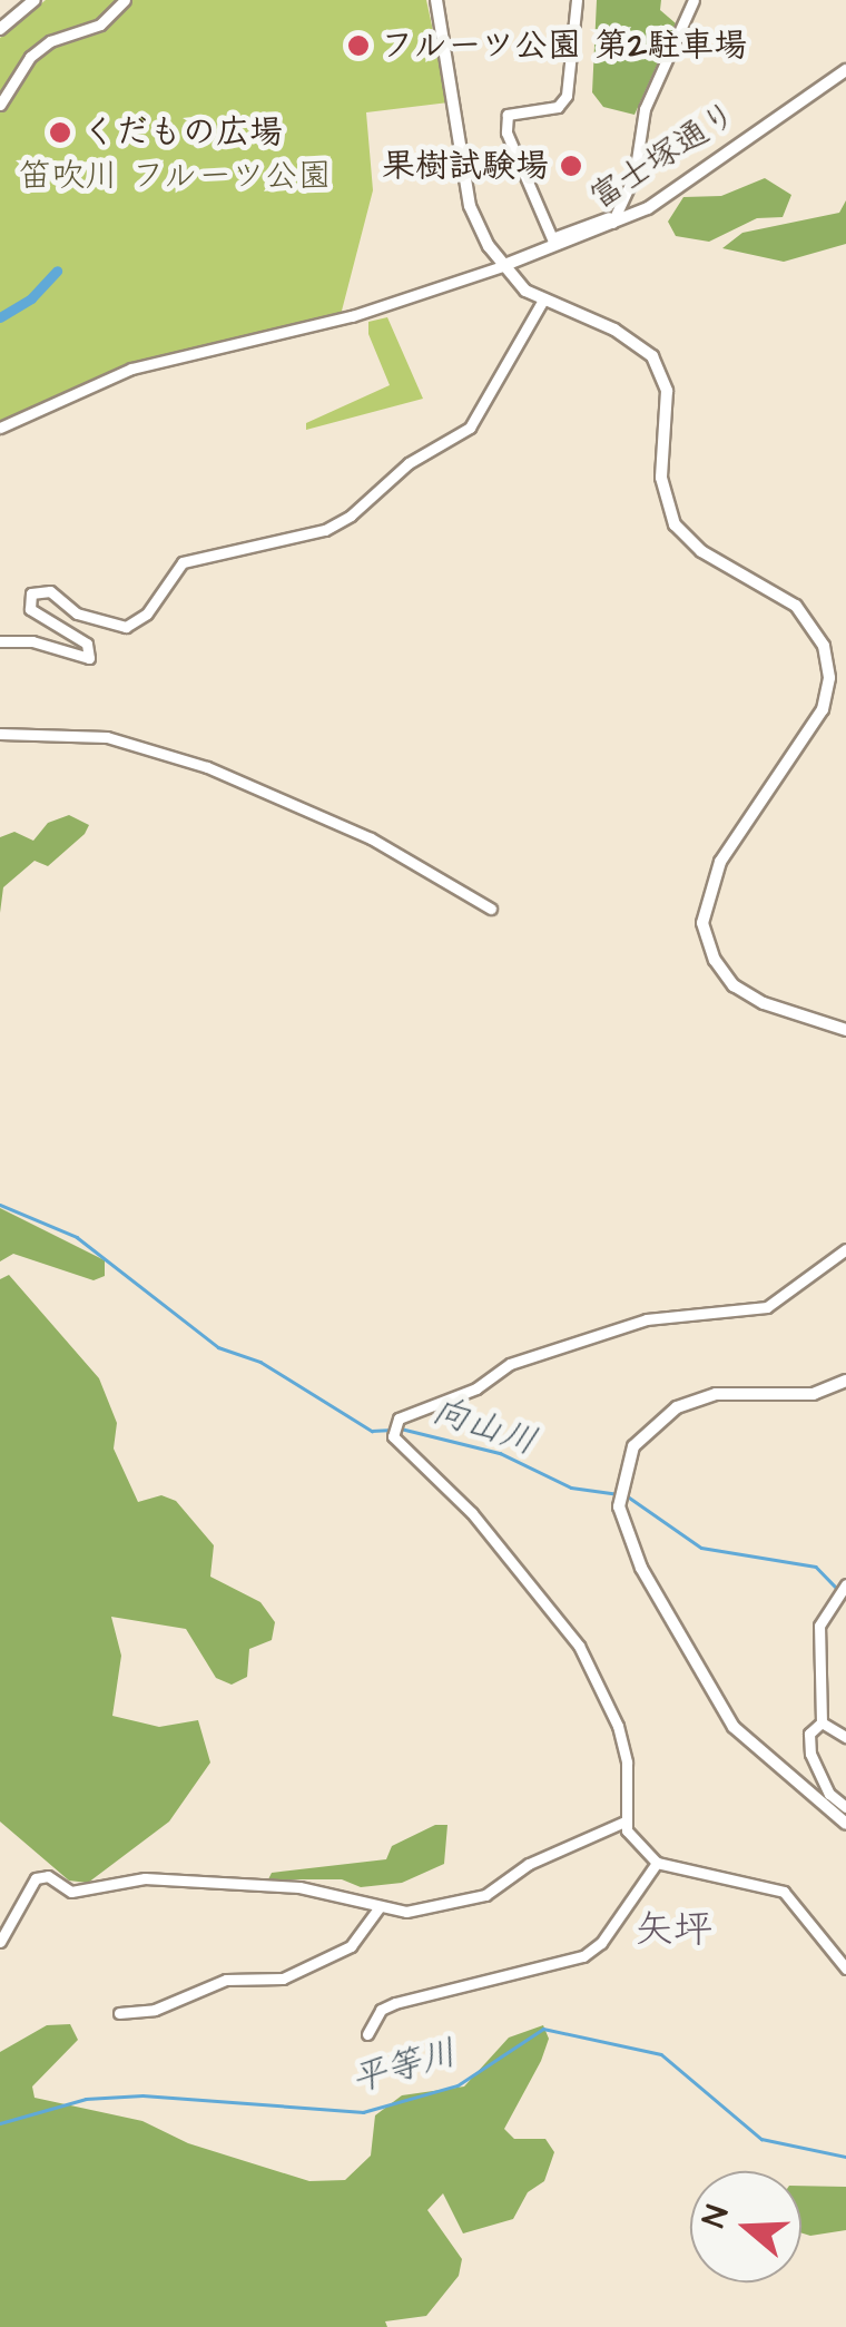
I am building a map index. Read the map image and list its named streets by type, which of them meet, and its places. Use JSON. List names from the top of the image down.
{
  "streets": {
    "street": ["富士塚通り"]
  },
  "districts": ["矢坪"],
  "water": ["向山川", "平等川"],
  "parks": ["笛吹川 フルーツ公園"],
  "places": ["フルーツ公園 第2駐車場", "くだもの広場", "果樹試験場"],
  "north": "left"
}
